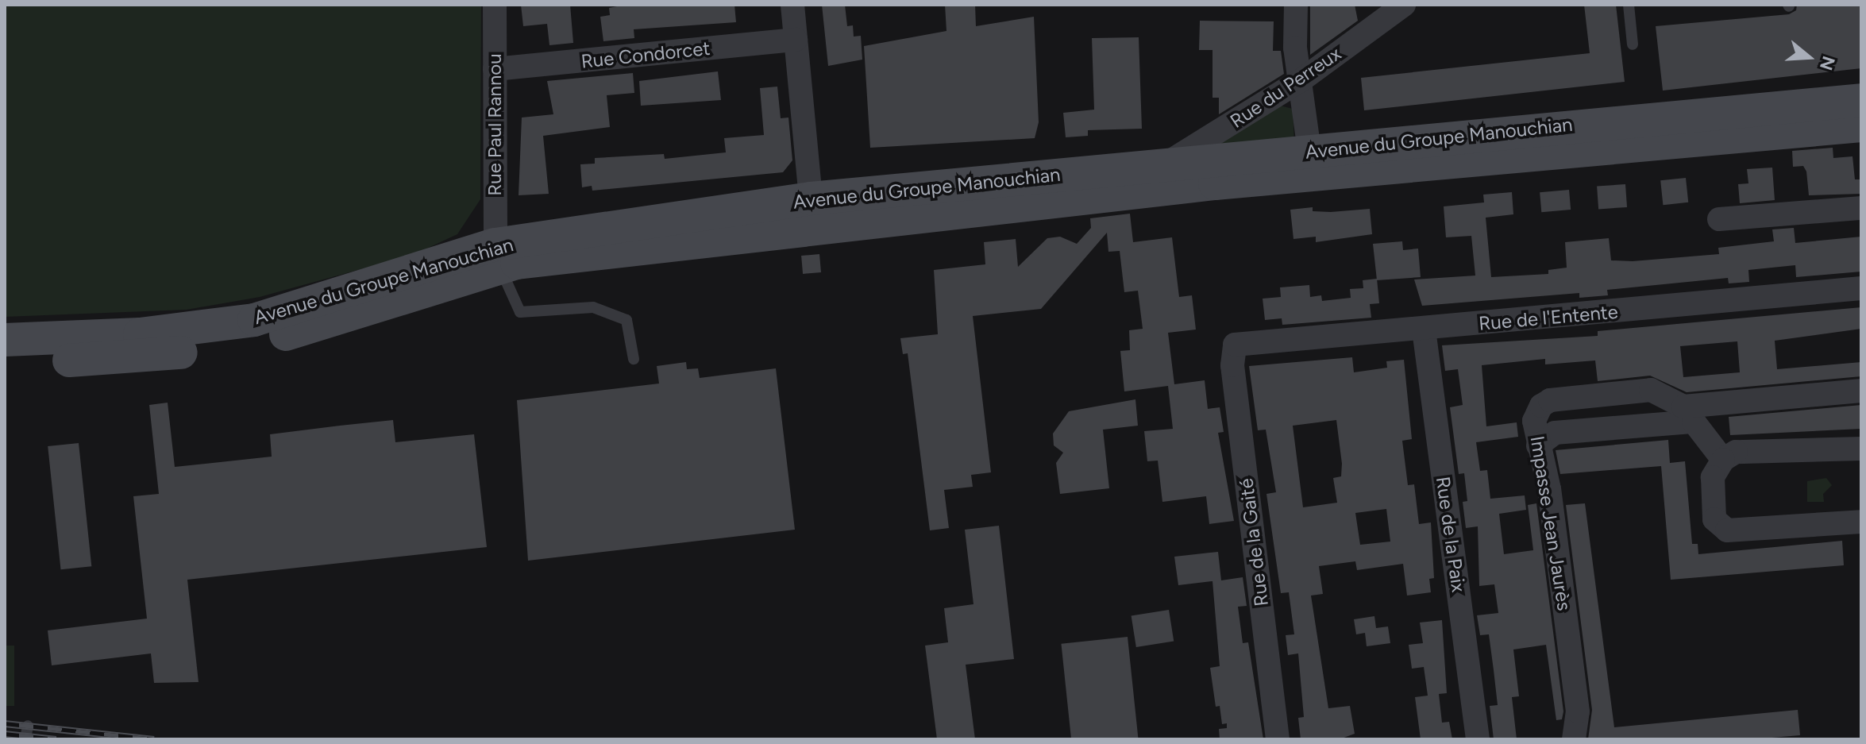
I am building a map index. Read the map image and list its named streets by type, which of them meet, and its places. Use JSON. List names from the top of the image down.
{
  "streets": {
    "street": [
      "Rue Condorcet",
      "Rue du Perreux",
      "Rue Paul Rannou",
      "Avenue du Groupe Manouchian",
      "Rue de l'Entente",
      "Impasse Jean Jaurès",
      "Rue de la Paix",
      "Rue de la Gaité"
    ]
  },
  "crossings": [
    ["Rue Condorcet", "Rue Paul Rannou"],
    ["Rue du Perreux", "Avenue du Groupe Manouchian"],
    ["Rue Paul Rannou", "Avenue du Groupe Manouchian"],
    ["Rue de l'Entente", "Rue de la Paix"],
    ["Rue de l'Entente", "Rue de la Gaité"]
  ],
  "north": "right"
}
